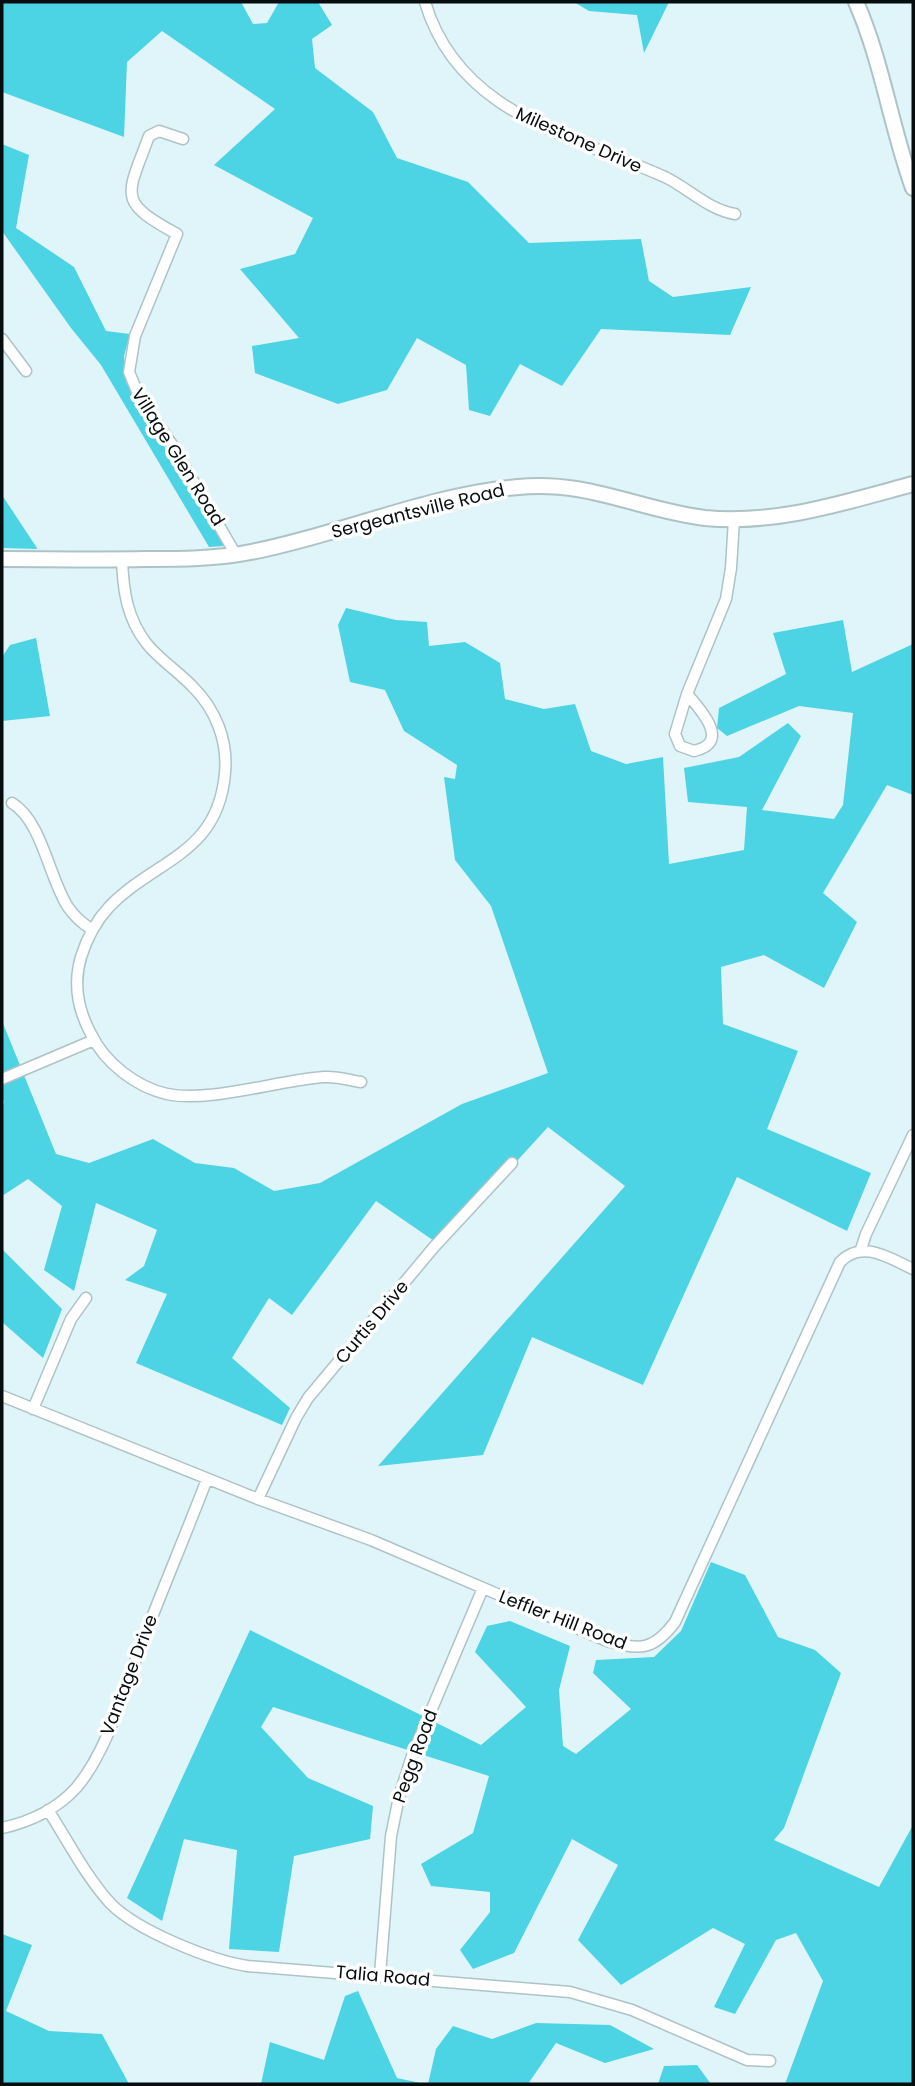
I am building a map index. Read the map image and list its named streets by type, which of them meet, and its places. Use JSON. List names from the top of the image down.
{
  "streets": {
    "main road": ["Sergeantsville Road"],
    "street": [
      "Milestone Drive",
      "Village Glen Road",
      "Curtis Drive",
      "Leffler Hill Road",
      "Vantage Drive",
      "Pegg Road",
      "Talia Road"
    ]
  },
  "crossings": [
    ["Village Glen Road", "Sergeantsville Road"],
    ["Curtis Drive", "Leffler Hill Road"],
    ["Leffler Hill Road", "Vantage Drive"],
    ["Leffler Hill Road", "Pegg Road"],
    ["Vantage Drive", "Talia Road"],
    ["Pegg Road", "Talia Road"]
  ]
}
